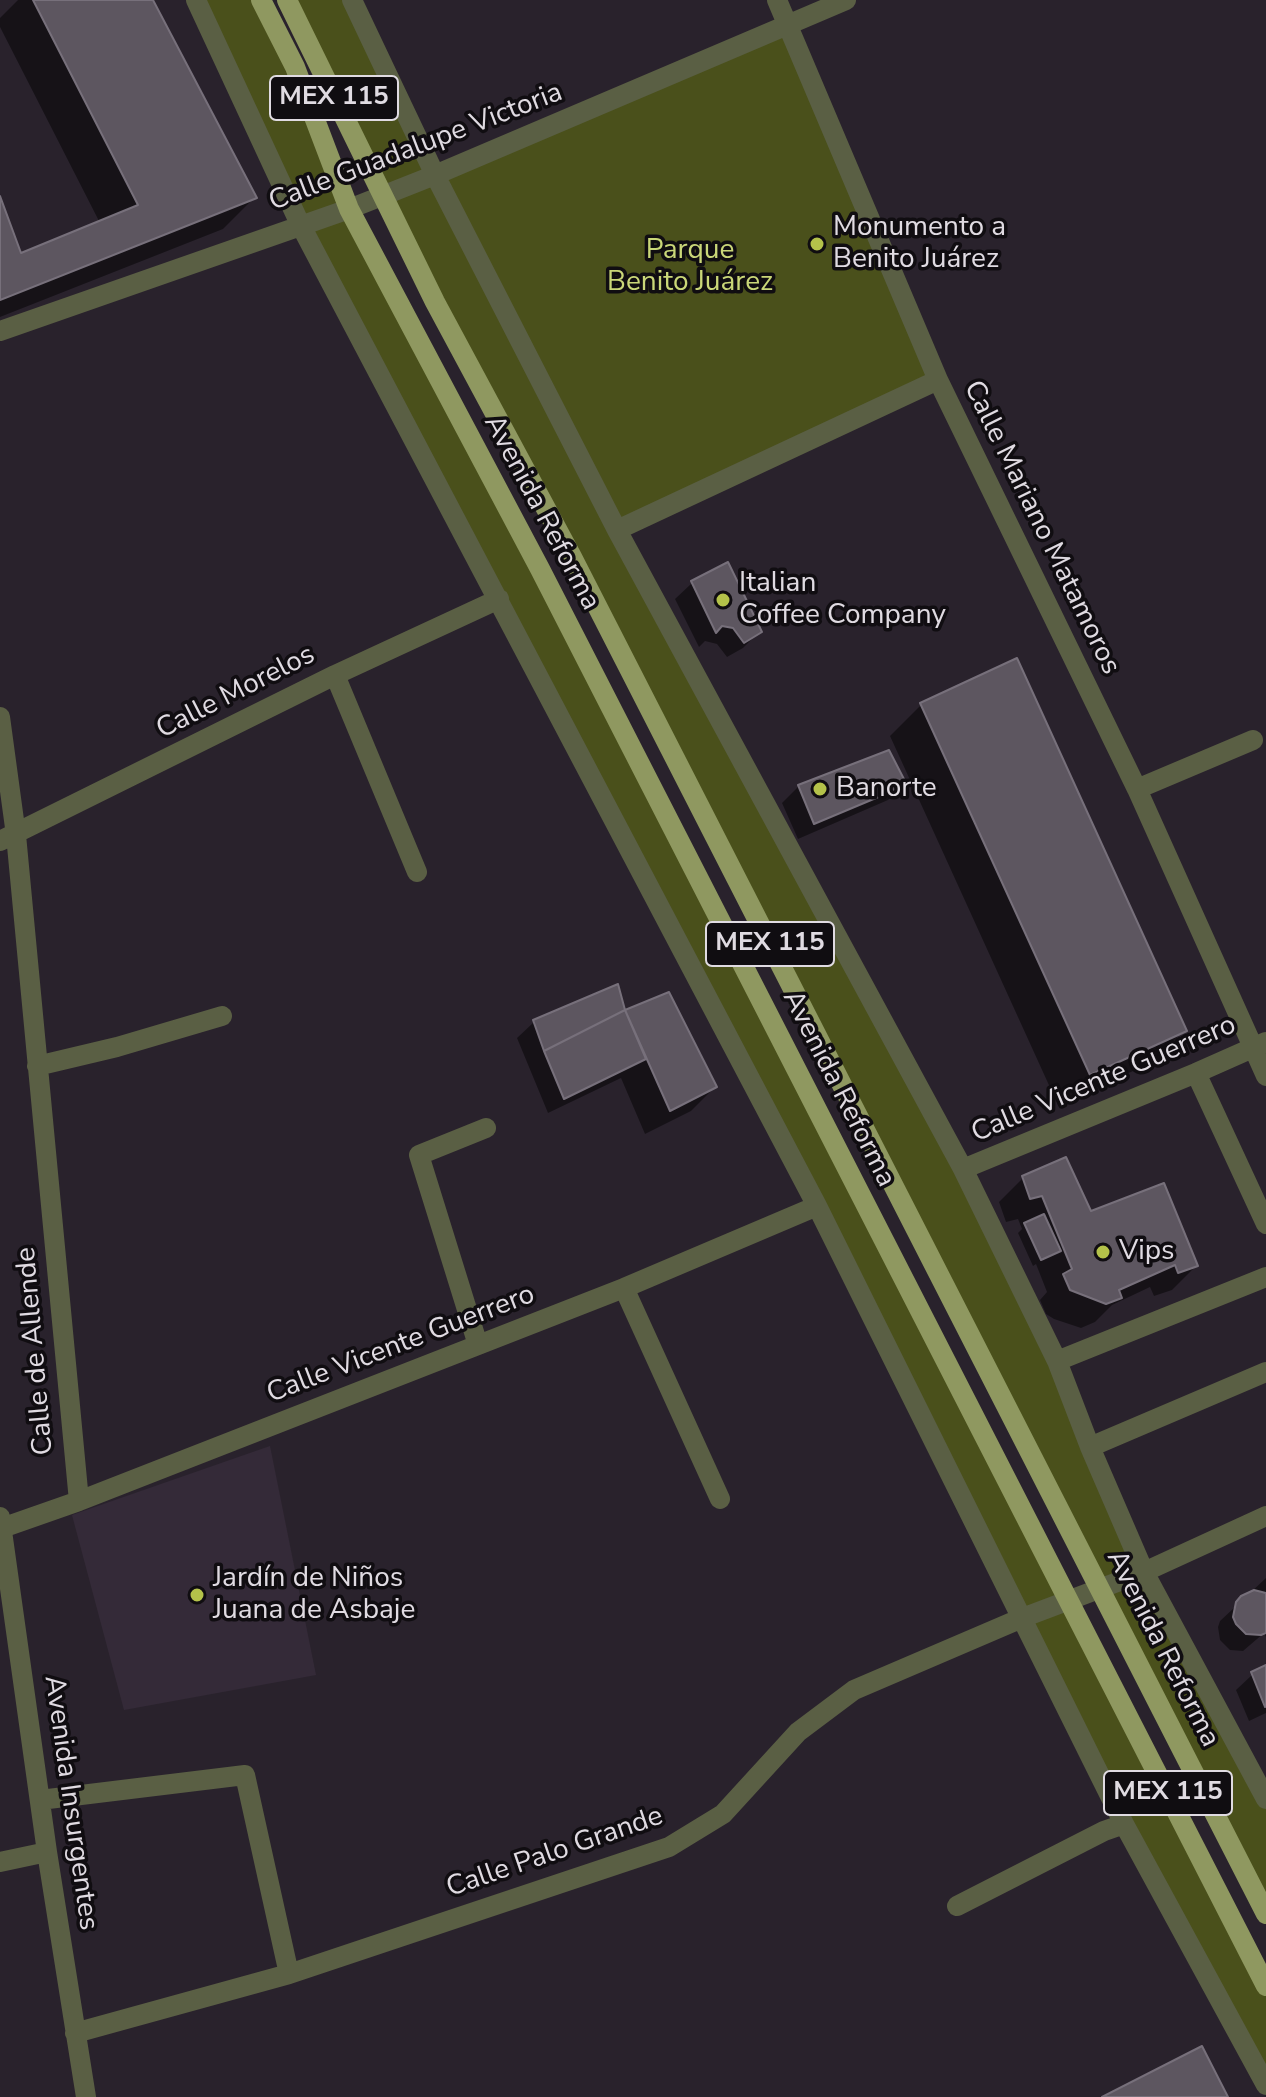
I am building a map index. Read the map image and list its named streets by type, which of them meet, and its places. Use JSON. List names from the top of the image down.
{
  "streets": {
    "main road": ["MEX 115", "Avenida Reforma"],
    "street": [
      "Calle Guadalupe Victoria",
      "Calle Mariano Matamoros",
      "Calle Morelos",
      "Calle Vicente Guerrero",
      "Calle de Allende",
      "Avenida Insurgentes",
      "Calle Palo Grande"
    ]
  },
  "crossings": [
    ["Calle Guadalupe Victoria", "Avenida Reforma"],
    ["Calle Guadalupe Victoria", "Calle Mariano Matamoros"],
    ["Avenida Reforma", "Calle Palo Grande"],
    ["Calle Mariano Matamoros", "Calle Vicente Guerrero"],
    ["Calle Morelos", "Calle de Allende"],
    ["Calle Vicente Guerrero", "Calle de Allende"],
    ["Calle Vicente Guerrero", "Avenida Insurgentes"],
    ["Avenida Insurgentes", "Calle Palo Grande"]
  ],
  "parks": ["Parque Benito Juárez"],
  "places": [
    "Monumento a Benito Juárez",
    "Italian Coffee Company",
    "Banorte",
    "Vips",
    "Jardín de Niños Juana de Asbaje"
  ]
}
